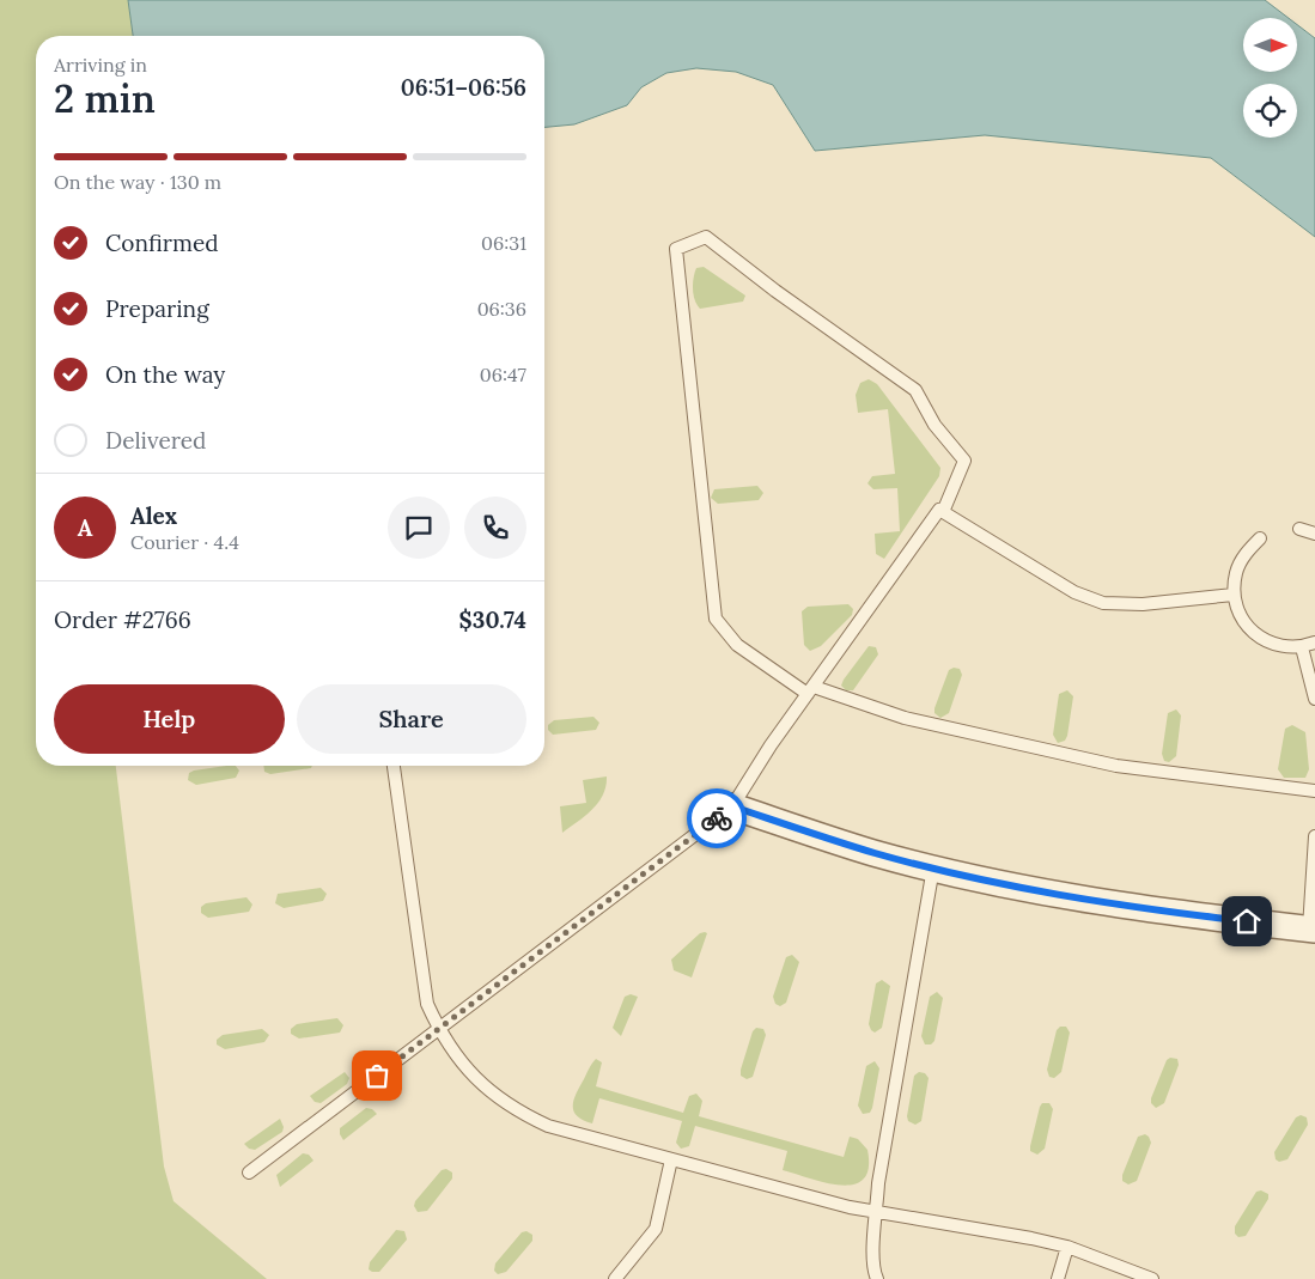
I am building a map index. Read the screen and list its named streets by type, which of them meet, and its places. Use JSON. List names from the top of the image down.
{
  "north": "right",
  "page": {
    "heading": ["2 min", "Arriving in", "06:51–06:56"],
    "panel": [
      "Alex",
      "Courier · 4.4",
      "Order #2766",
      "$30.74"
    ],
    "bar": "On the way · 130 m",
    "list": [
      ["Confirmed", "06:31"],
      ["Preparing", "06:36"],
      ["On the way", "06:47"],
      "Delivered"
    ],
    "round": "A",
    "buttons": ["Help", "Share"]
  }
}
